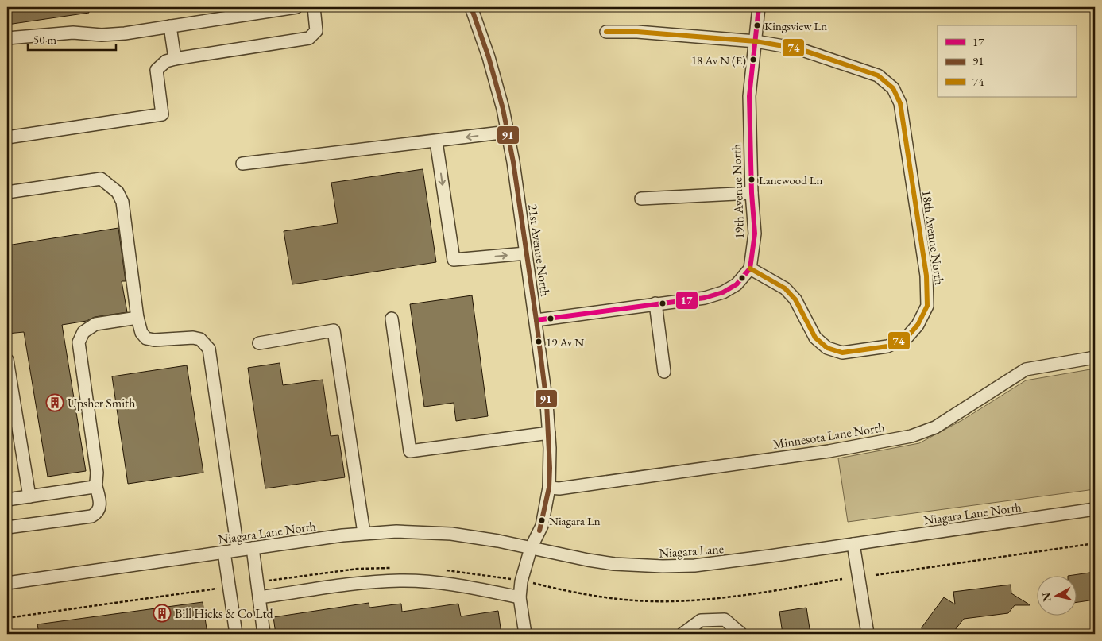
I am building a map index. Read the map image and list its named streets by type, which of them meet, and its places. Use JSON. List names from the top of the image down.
{
  "streets": {
    "street": [
      "19th Avenue North",
      "18th Avenue North",
      "21st Avenue North",
      "Minnesota Lane North",
      "Niagara Lane North",
      "Niagara Lane"
    ]
  },
  "crossings": [
    ["19th Avenue North", "18th Avenue North"],
    ["21st Avenue North", "Minnesota Lane North"],
    ["21st Avenue North", "Niagara Lane North"],
    ["21st Avenue North", "Niagara Lane"],
    ["Niagara Lane North", "Niagara Lane"]
  ],
  "places": {
    "other": [
      "Kingsview Ln",
      "18 Av N (E)",
      "Lanewood Ln",
      "19 Av N",
      "Niagara Ln"
    ],
    "building": ["Upsher Smith", "Bill Hicks & Co Ltd"]
  },
  "lines": ["transit line 17", "transit line 91", "transit line 74"],
  "legend": ["17", "91", "74"],
  "scale_bar": "50 m",
  "north": "left"
}
